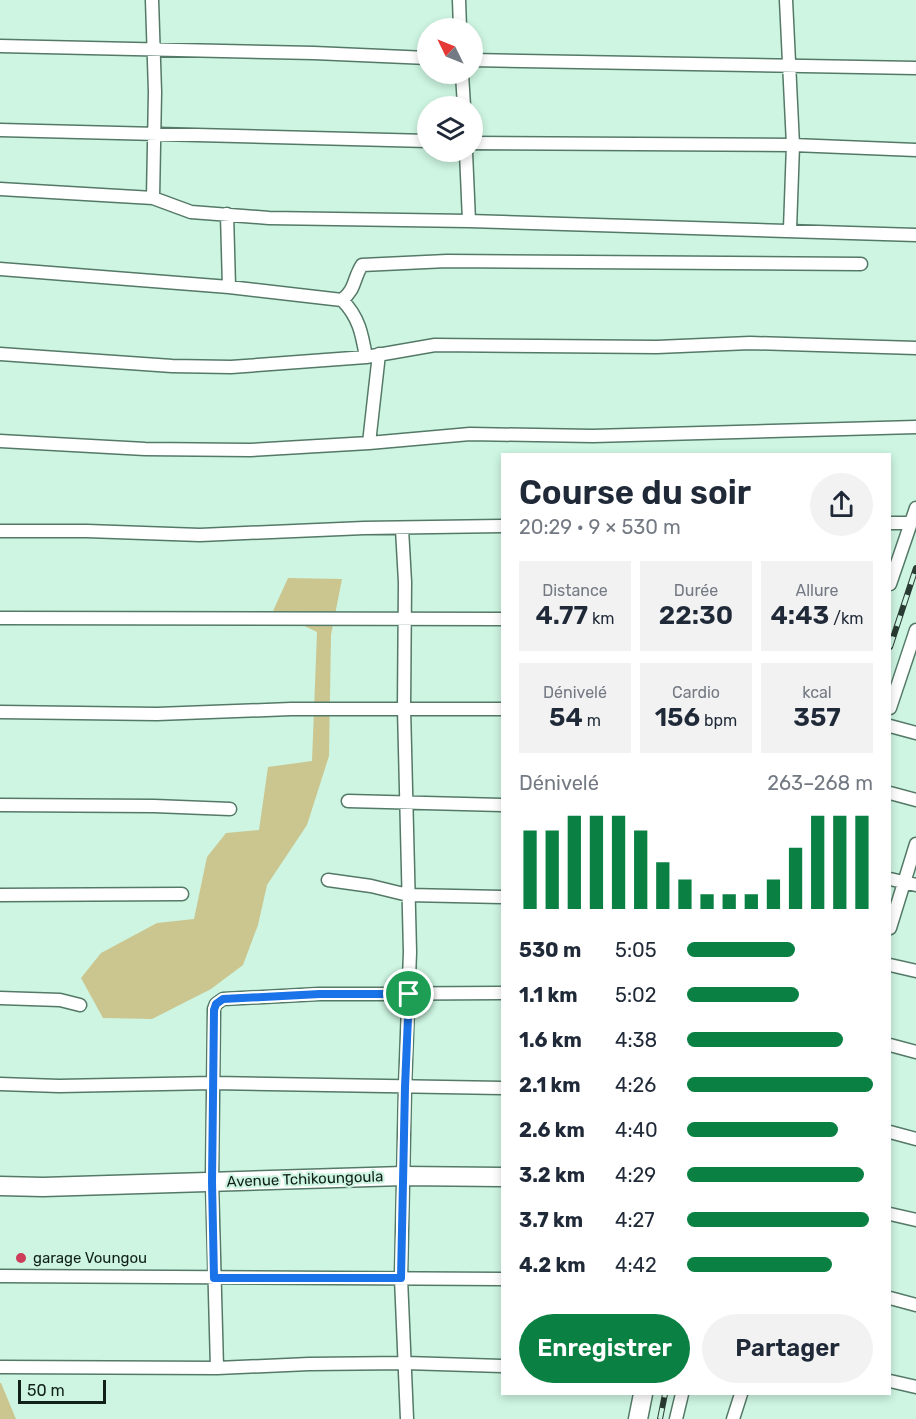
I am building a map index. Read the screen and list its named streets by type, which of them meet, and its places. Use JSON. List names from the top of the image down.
{
  "streets": {
    "street": ["Avenue Tchikoungoula"]
  },
  "places": ["garage Voungou"],
  "scale_bar": "50 m",
  "north": "top left",
  "page": {
    "heading": ["Course du soir", "20:29 · 9 × 530 m"],
    "stats": [
      ["Distance", "4.77 km"],
      ["Durée", "22:30"],
      ["Allure", "4:43 /km"],
      ["Dénivelé", "54 m"],
      ["Cardio", "156 bpm"],
      ["kcal", "357"]
    ],
    "chart": ["Dénivelé", "263–268 m"],
    "list": [
      {
        "name": "530 m",
        "note": "5:05"
      },
      {
        "name": "1.1 km",
        "note": "5:02"
      },
      {
        "name": "1.6 km",
        "note": "4:38"
      },
      {
        "name": "2.1 km",
        "note": "4:26"
      },
      {
        "name": "2.6 km",
        "note": "4:40"
      },
      {
        "name": "3.2 km",
        "note": "4:29"
      },
      {
        "name": "3.7 km",
        "note": "4:27"
      },
      {
        "name": "4.2 km",
        "note": "4:42"
      }
    ],
    "buttons": ["Enregistrer", "Partager"],
    "scale": "50 m"
  }
}
